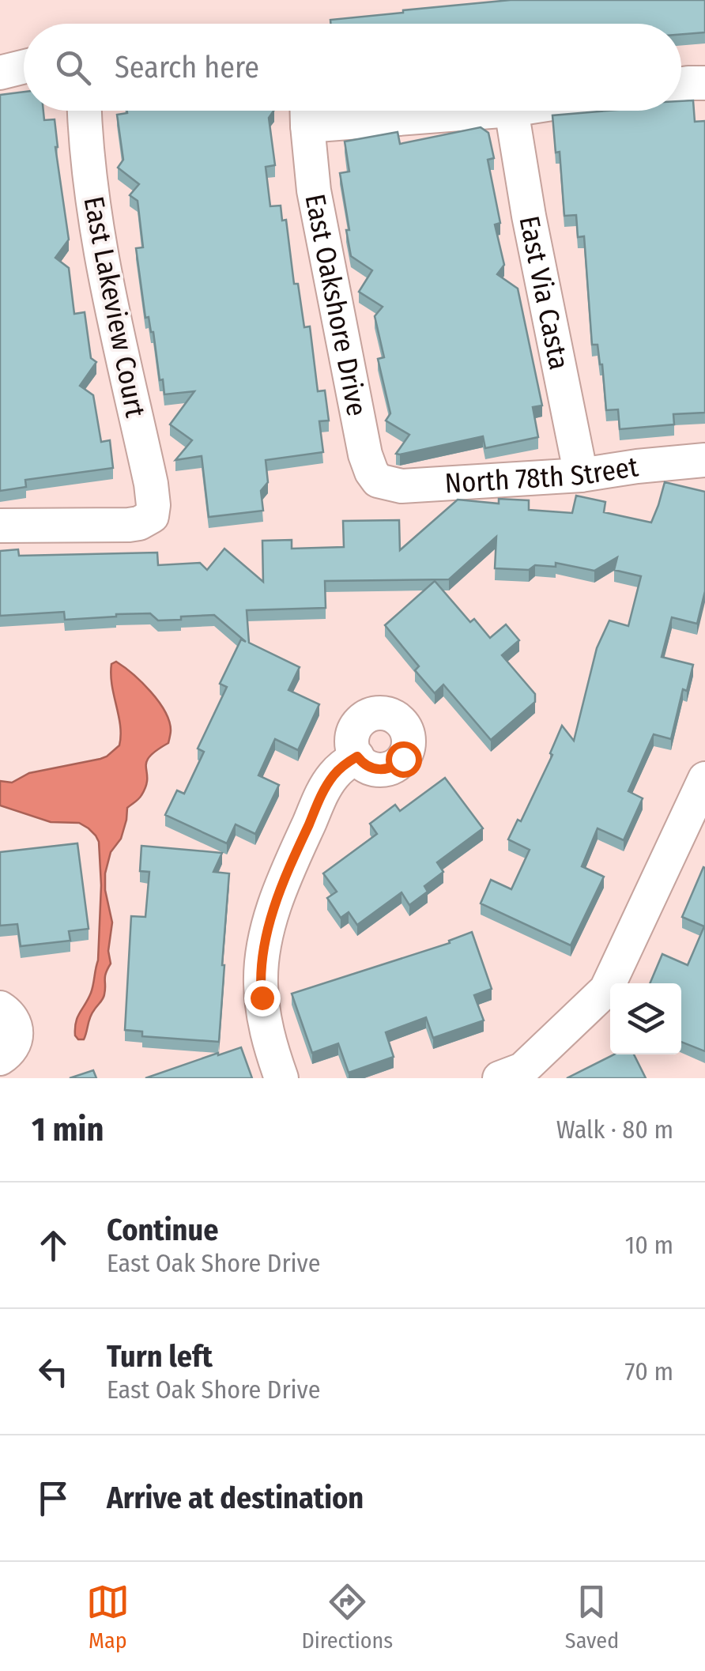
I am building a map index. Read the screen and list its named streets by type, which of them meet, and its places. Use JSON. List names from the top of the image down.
{
  "streets": {
    "street": [
      "East Via Casta",
      "East Oakshore Drive",
      "East Lakeview Court",
      "North 78th Street"
    ]
  },
  "crossings": [
    ["East Via Casta", "North 78th Street"],
    ["East Oakshore Drive", "North 78th Street"]
  ],
  "page": {
    "search": "Search here",
    "heading": ["1 min", "Walk · 80 m"],
    "list": [
      ["Continue", "East Oak Shore Drive", "10 m"],
      ["Turn left", "East Oak Shore Drive", "70 m"],
      "Arrive at destination"
    ],
    "nav": ["Map", "Directions", "Saved"]
  }
}
